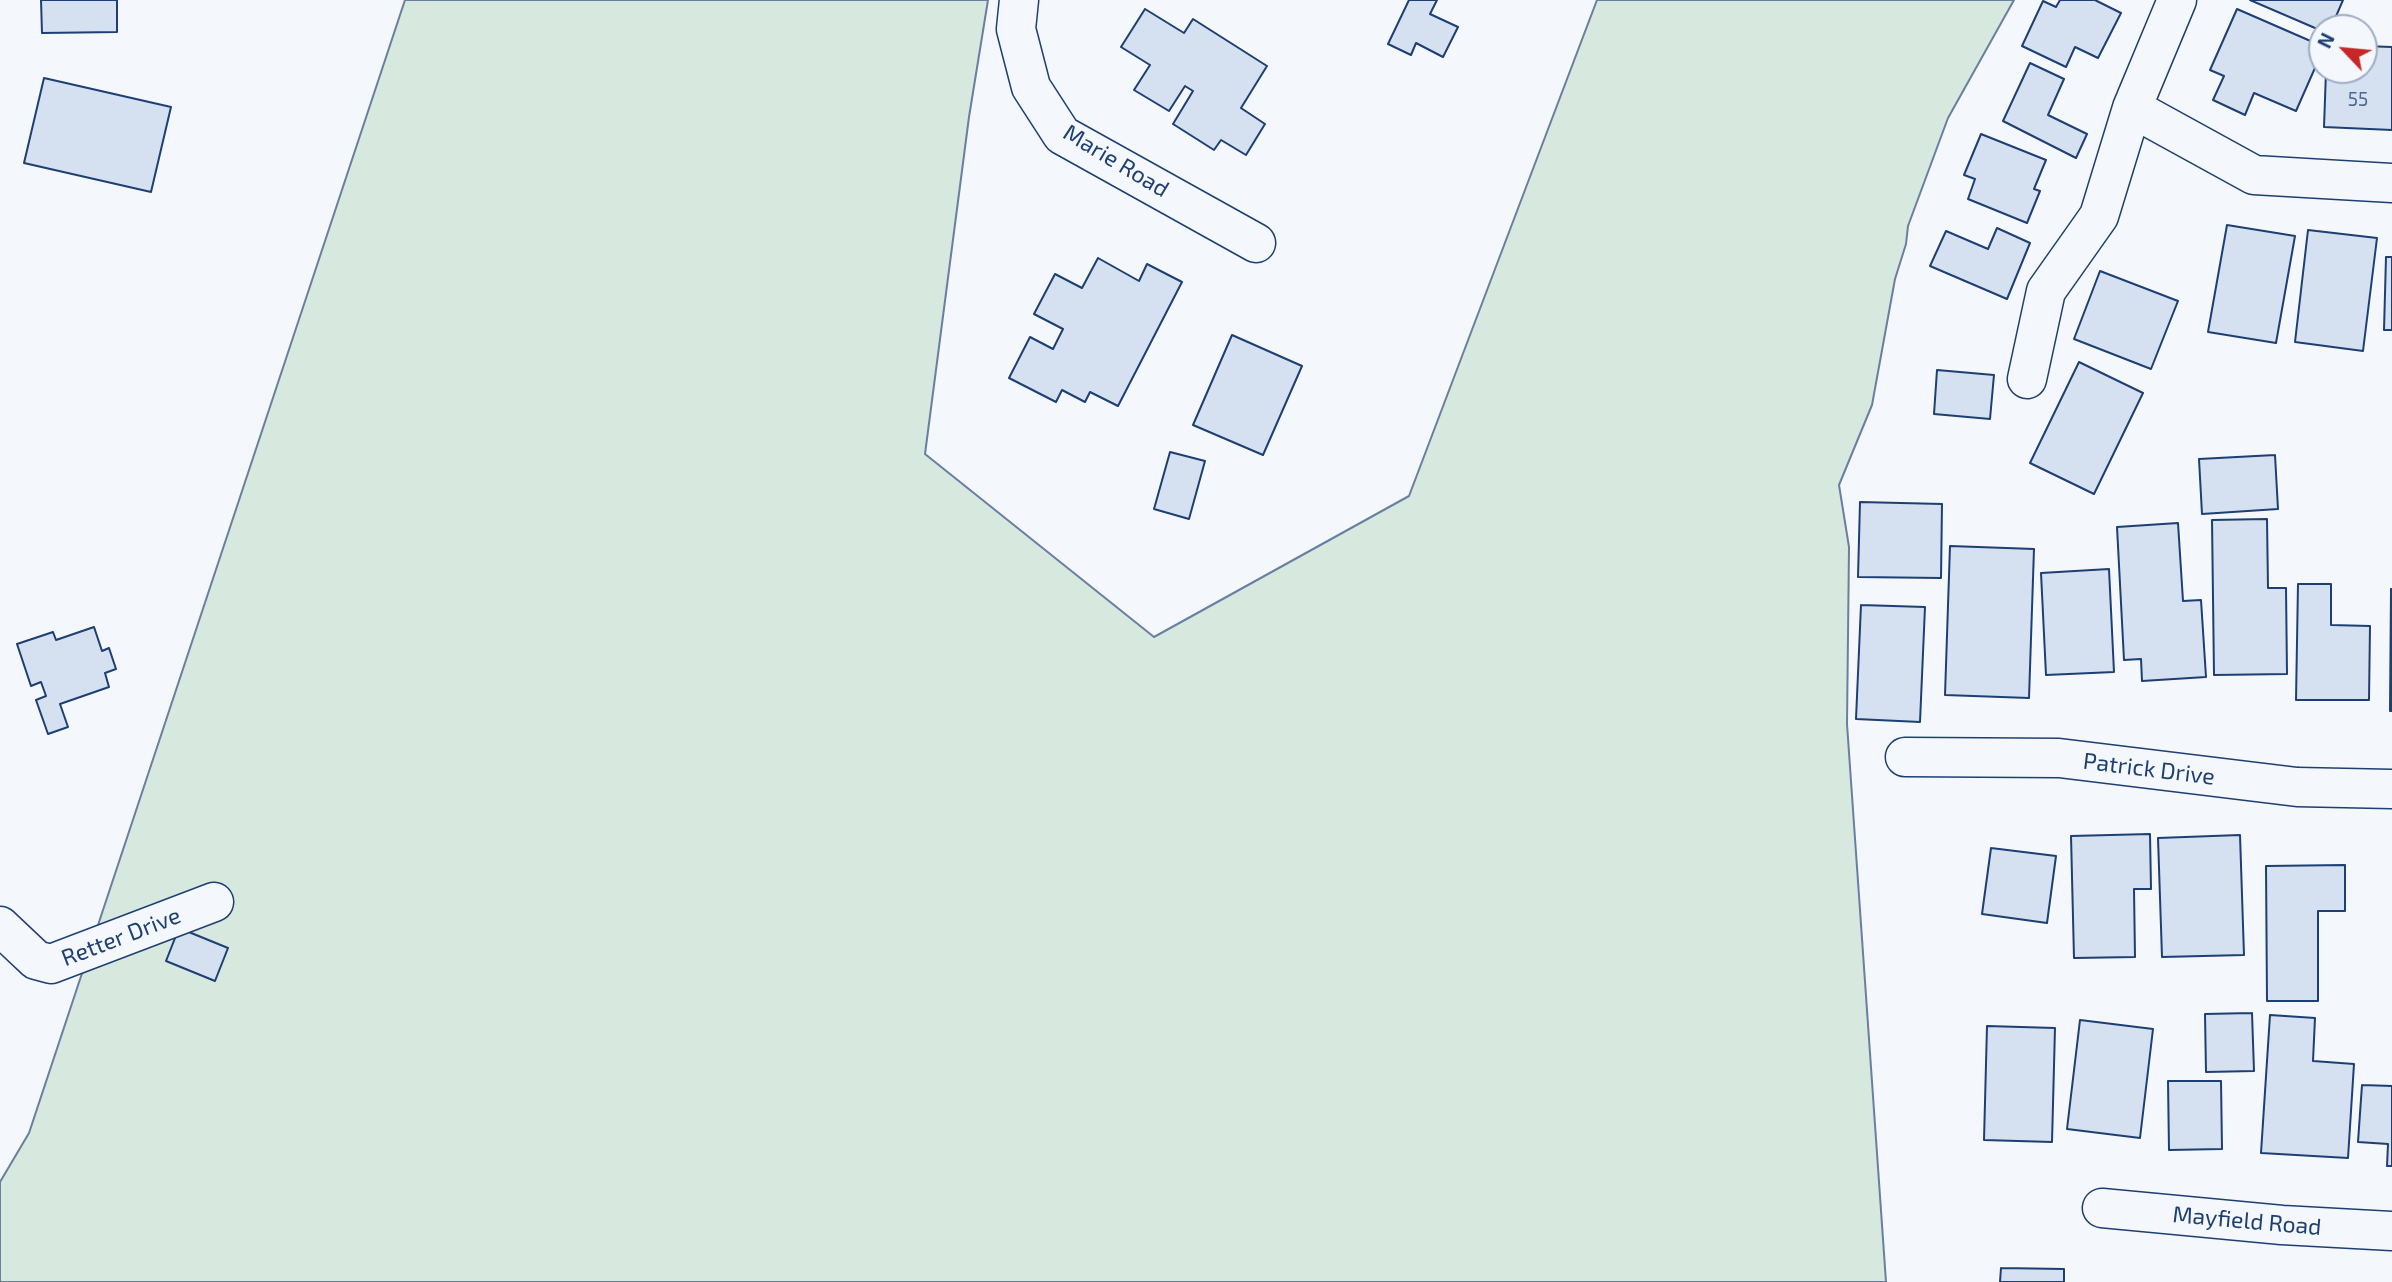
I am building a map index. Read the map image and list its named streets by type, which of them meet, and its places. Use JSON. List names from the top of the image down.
{
  "streets": {
    "street": [
      "Marie Road",
      "Patrick Drive",
      "Retter Drive",
      "Mayfield Road"
    ]
  },
  "house_numbers": ["55"],
  "north": "top left"
}
